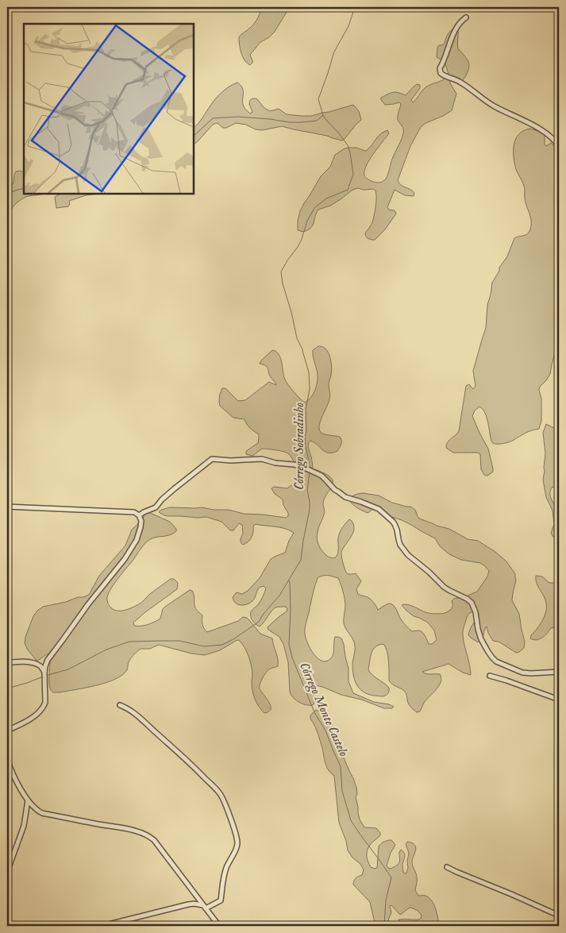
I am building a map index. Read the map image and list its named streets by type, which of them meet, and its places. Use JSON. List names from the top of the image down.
{
  "water": ["Córrego Sobradinho", "Córrego Monte Castelo"]
}
